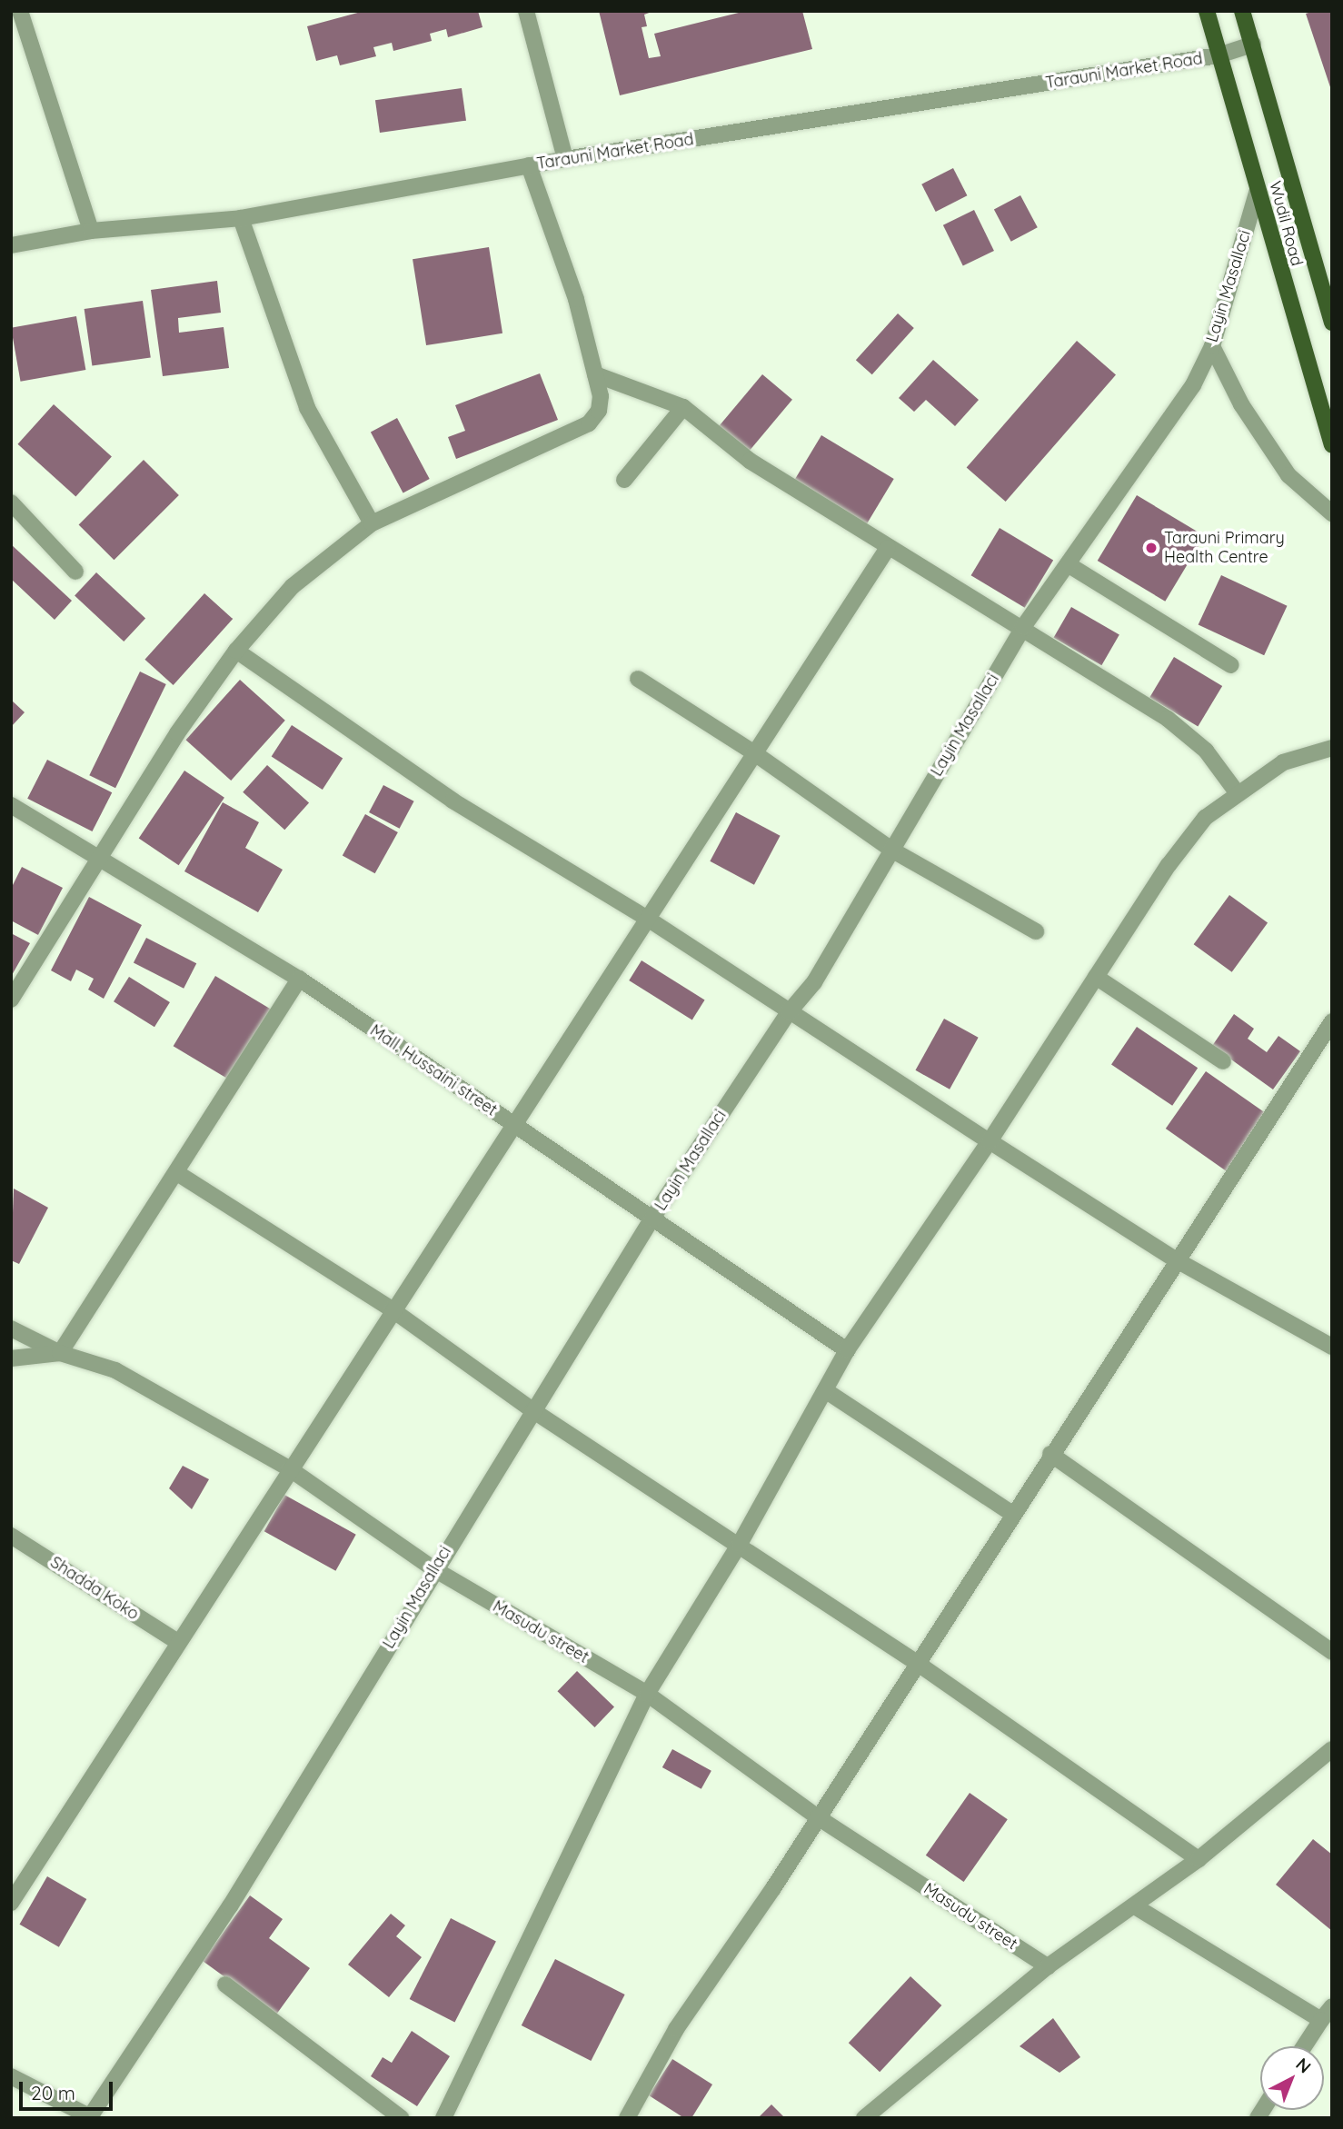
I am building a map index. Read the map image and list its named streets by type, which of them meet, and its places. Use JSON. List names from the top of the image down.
{
  "streets": {
    "main road": ["Wudil Road"],
    "street": [
      "Tarauni Market Road",
      "Layin Masallaci",
      "Mall. Hussaini street",
      "Shadda Koko",
      "Masudu street"
    ]
  },
  "crossings": [
    ["Tarauni Market Road", "Wudil Road"],
    ["Wudil Road", "Layin Masallaci"],
    ["Layin Masallaci", "Mall. Hussaini street"],
    ["Layin Masallaci", "Masudu street"]
  ],
  "places": ["Tarauni Primary Health Centre"],
  "scale_bar": "20 m",
  "north": "top right"
}
